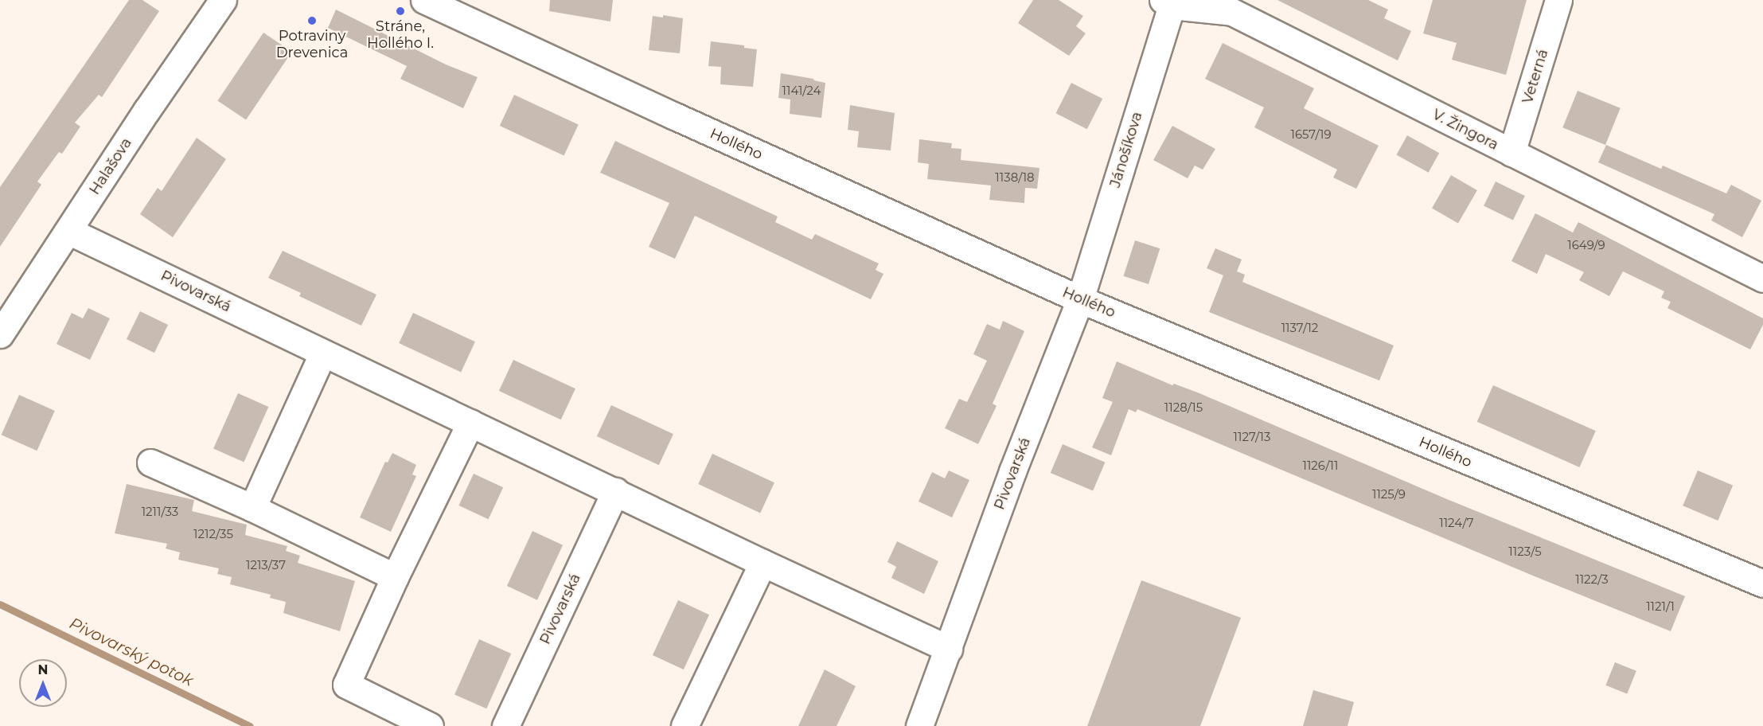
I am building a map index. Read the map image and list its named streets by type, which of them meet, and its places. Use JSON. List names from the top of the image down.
{
  "streets": {
    "street": [
      "Veterná",
      "V. Žingora",
      "Hollého",
      "Jánošíkova",
      "Halašova",
      "Pivovarská"
    ]
  },
  "crossings": [
    ["Veterná", "V. Žingora"],
    ["V. Žingora", "Jánošíkova"],
    ["Hollého", "Jánošíkova"],
    ["Hollého", "Pivovarská"],
    ["Jánošíkova", "Pivovarská"],
    ["Halašova", "Pivovarská"]
  ],
  "water": ["Pivovarský potok"],
  "places": ["Stráne, Hollého I.", "Potraviny Drevenica"],
  "house_numbers": [
    "1141/24",
    "1657/19",
    "1138/18",
    "1649/9",
    "1137/12",
    "1128/15",
    "1127/13",
    "1126/11",
    "1125/9",
    "1211/33",
    "1124/7",
    "1212/35",
    "1123/5",
    "1213/37",
    "1122/3",
    "1121/1"
  ],
  "north": "top"
}
